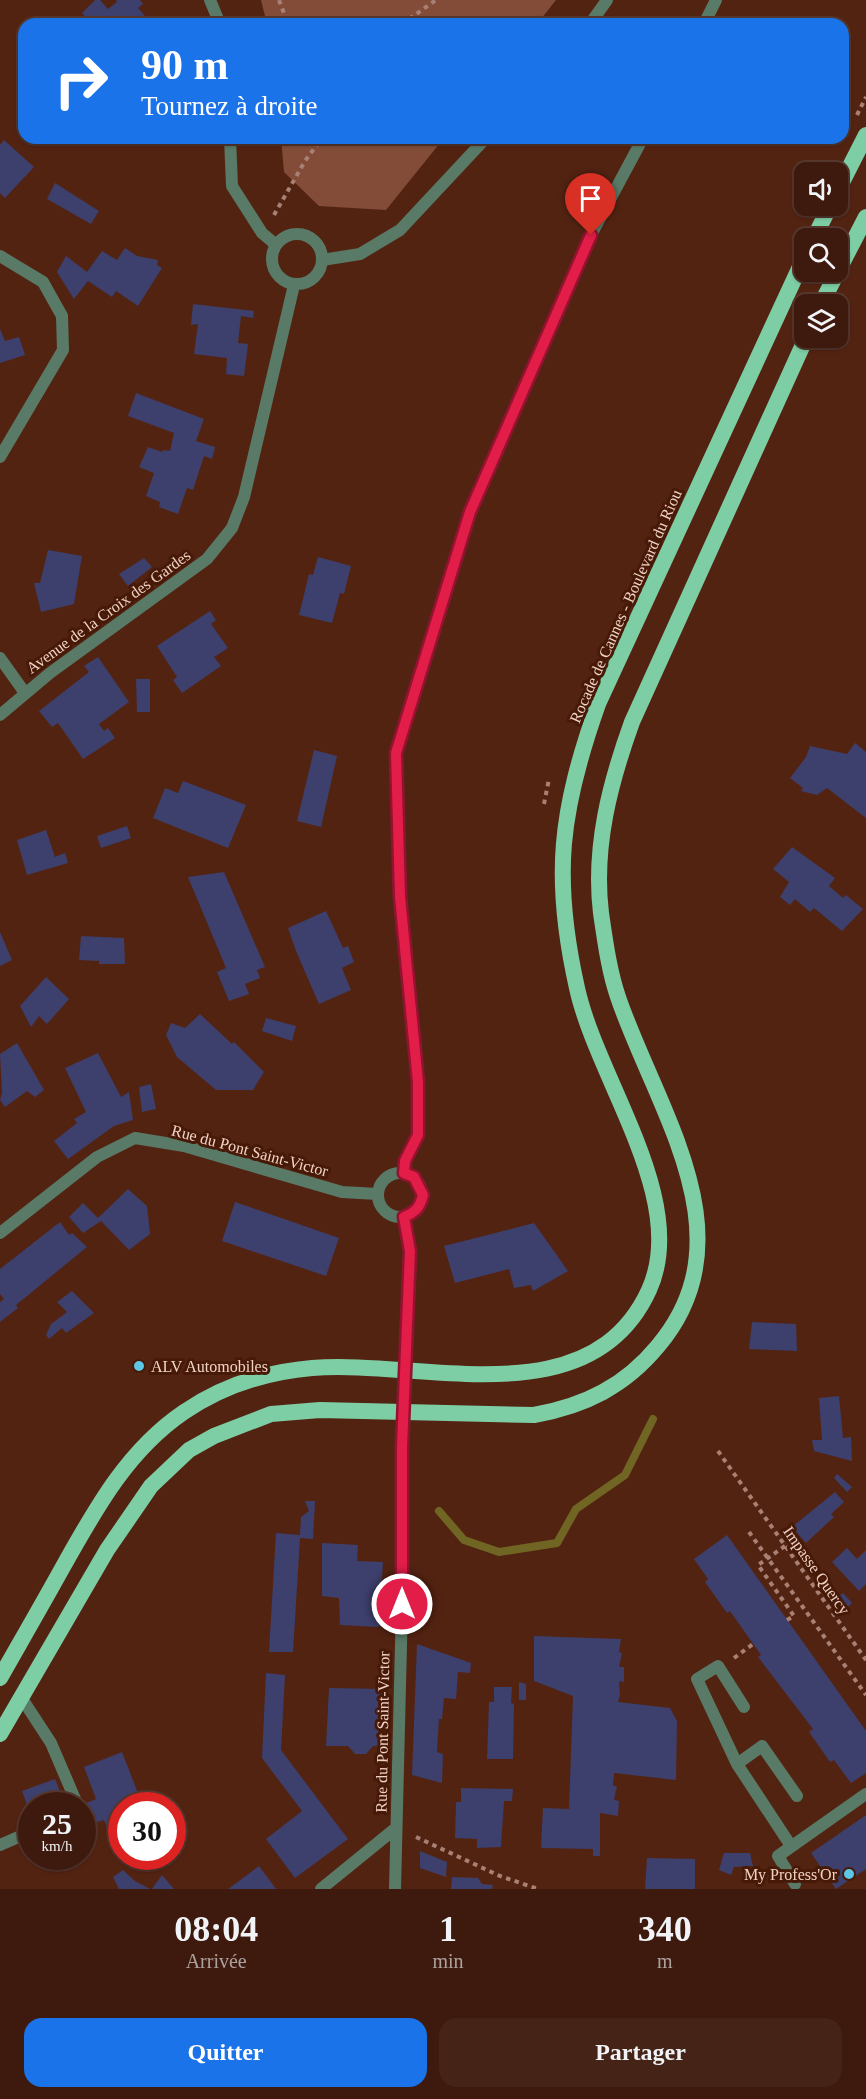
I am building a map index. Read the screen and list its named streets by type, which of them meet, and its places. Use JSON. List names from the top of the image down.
{
  "streets": {
    "highway": ["Rocade de Cannes - Boulevard du Riou"],
    "street": ["Avenue de la Croix des Gardes", "Rue du Pont Saint-Victor"],
    "path": ["Impasse Quercy"]
  },
  "places": ["ALV Automobiles", "My Profess'Or"],
  "page": {
    "turn": ["90 m", "Tournez à droite"],
    "speed": "25 km/h",
    "limit": "30",
    "eta": [
      "08:04",
      "Arrivée",
      "1",
      "min",
      "340",
      "m"
    ],
    "buttons": ["Quitter", "Partager"]
  }
}
